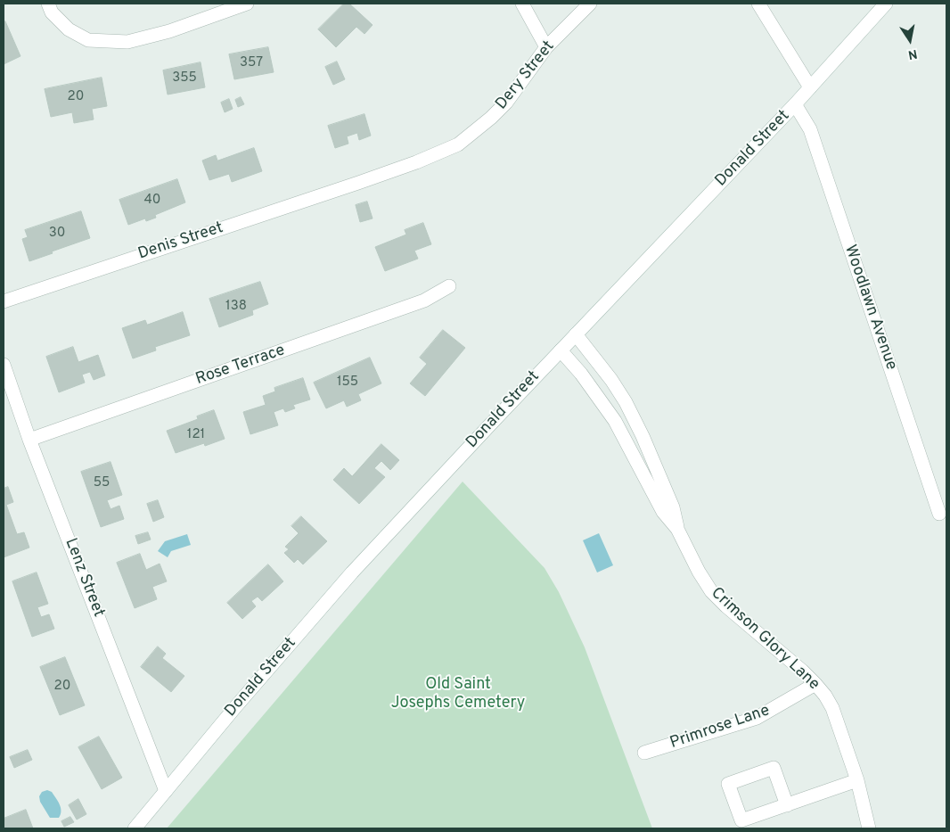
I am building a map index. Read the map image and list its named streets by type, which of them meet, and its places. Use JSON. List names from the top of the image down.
{
  "streets": {
    "street": [
      "Dery Street",
      "Donald Street",
      "Denis Street",
      "Woodlawn Avenue",
      "Rose Terrace",
      "Lenz Street",
      "Crimson Glory Lane",
      "Primrose Lane"
    ]
  },
  "crossings": [
    ["Dery Street", "Denis Street"],
    ["Donald Street", "Woodlawn Avenue"],
    ["Donald Street", "Lenz Street"],
    ["Donald Street", "Crimson Glory Lane"],
    ["Rose Terrace", "Lenz Street"],
    ["Crimson Glory Lane", "Primrose Lane"]
  ],
  "parks": ["Old Saint Josephs Cemetery"],
  "house_numbers": [
    "357",
    "355",
    "20",
    "40",
    "30",
    "138",
    "155",
    "121",
    "55",
    "20"
  ],
  "north": "bottom"
}
